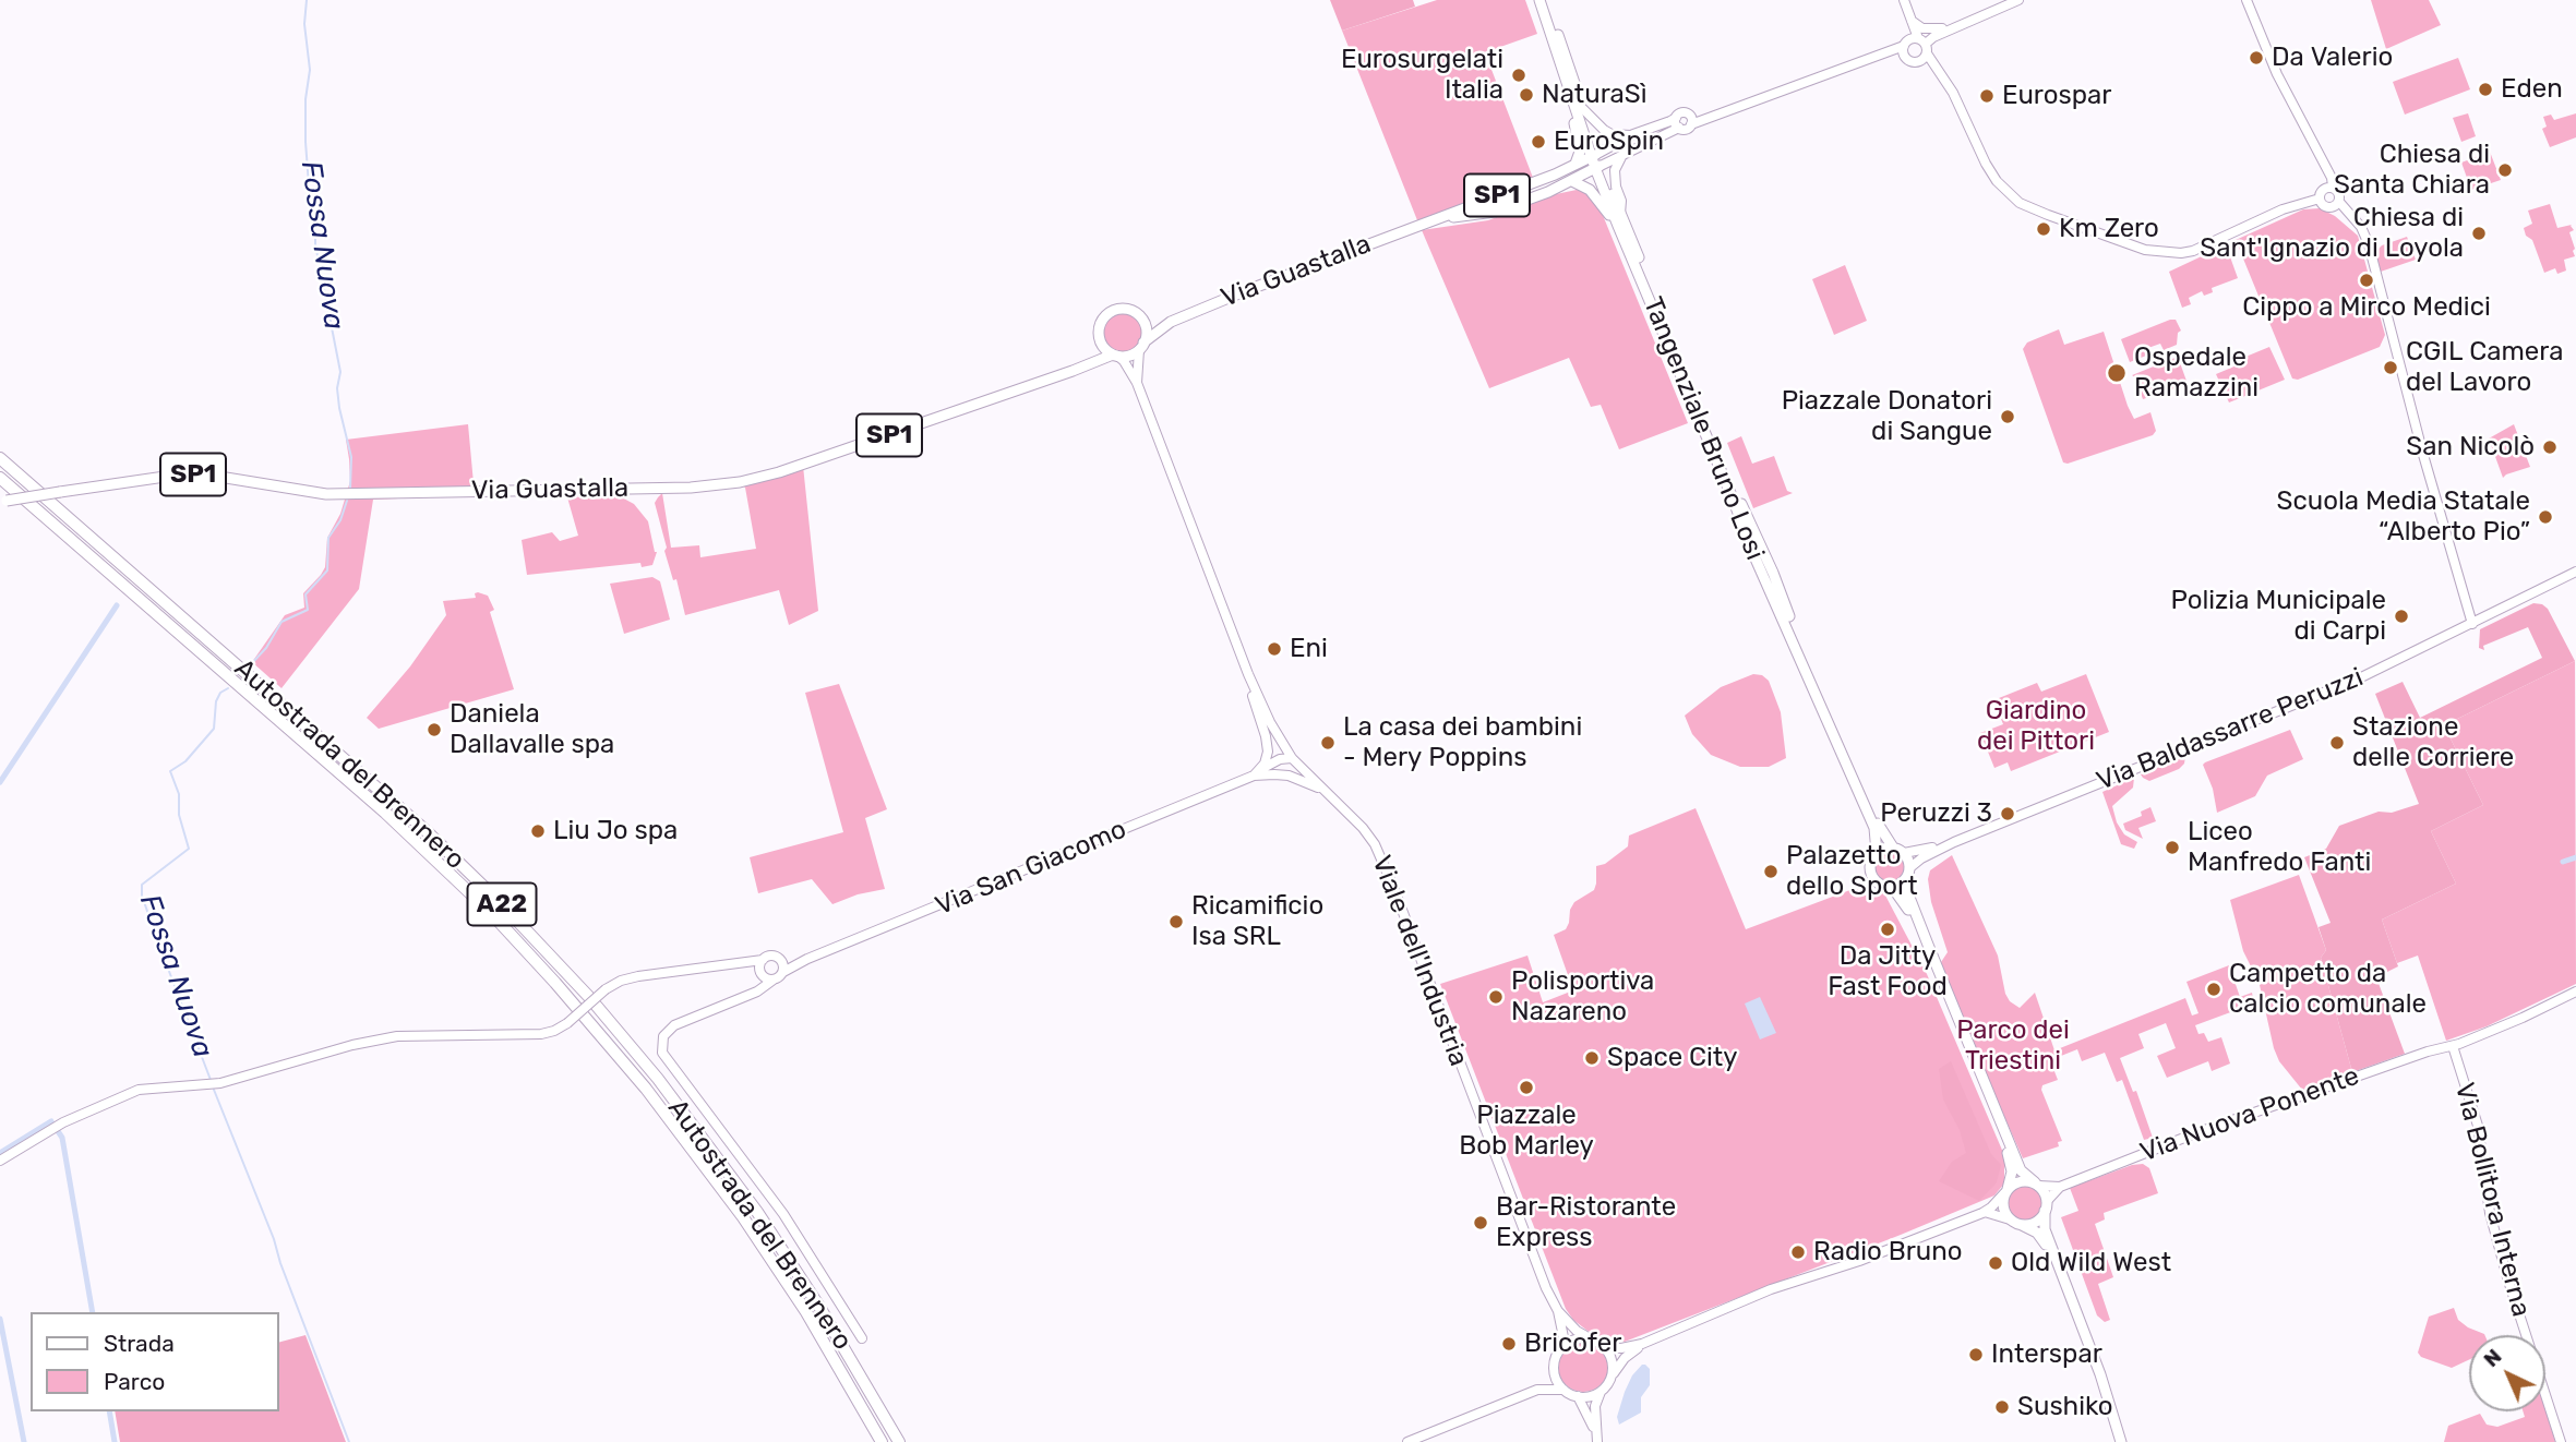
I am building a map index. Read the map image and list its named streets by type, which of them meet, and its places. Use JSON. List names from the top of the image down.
{
  "streets": {
    "highway": ["Autostrada del Brennero", "A22"],
    "main road": ["SP1", "Via Guastalla", "Tangenziale Bruno Losi"],
    "street": [
      "Via Baldassarre Peruzzi",
      "Via San Giacomo",
      "Viale dell'Industria",
      "Via Nuova Ponente",
      "Via Bollitora Interna"
    ]
  },
  "crossings": [
    ["Via Guastalla", "Tangenziale Bruno Losi"],
    ["Via Guastalla", "Viale dell'Industria"],
    ["Tangenziale Bruno Losi", "Via Baldassarre Peruzzi"],
    ["Via San Giacomo", "Viale dell'Industria"],
    ["Via Nuova Ponente", "Via Bollitora Interna"]
  ],
  "water": ["Fossa Nuova"],
  "parks": ["Giardino dei Pittori", "Parco dei Triestini"],
  "places": [
    "Da Valerio",
    "Eurosurgelati Italia",
    "Eden",
    "NaturaSì",
    "Eurospar",
    "EuroSpin",
    "Chiesa di Santa Chiara",
    "Km Zero",
    "Chiesa di Sant'Ignazio di Loyola",
    "Cippo a Mirco Medici",
    "CGIL Camera del Lavoro",
    "Ospedale Ramazzini",
    "Piazzale Donatori di Sangue",
    "San Nicolò",
    "Scuola Media Statale “Alberto Pio”",
    "Polizia Municipale di Carpi",
    "Eni",
    "Daniela Dallavalle spa",
    "La casa dei bambini - Mery Poppins",
    "Stazione delle Corriere",
    "Peruzzi 3",
    "Liu Jo spa",
    "Liceo Manfredo Fanti",
    "Palazetto dello Sport",
    "Ricamificio Isa SRL",
    "Da Jitty Fast Food",
    "Campetto da calcio comunale",
    "Polisportiva Nazareno",
    "Space City",
    "Piazzale Bob Marley",
    "Bar-Ristorante Express",
    "Radio Bruno",
    "Old Wild West",
    "Bricofer",
    "Interspar",
    "Sushiko"
  ],
  "legend": ["Strada", "Parco"],
  "north": "top left"
}
